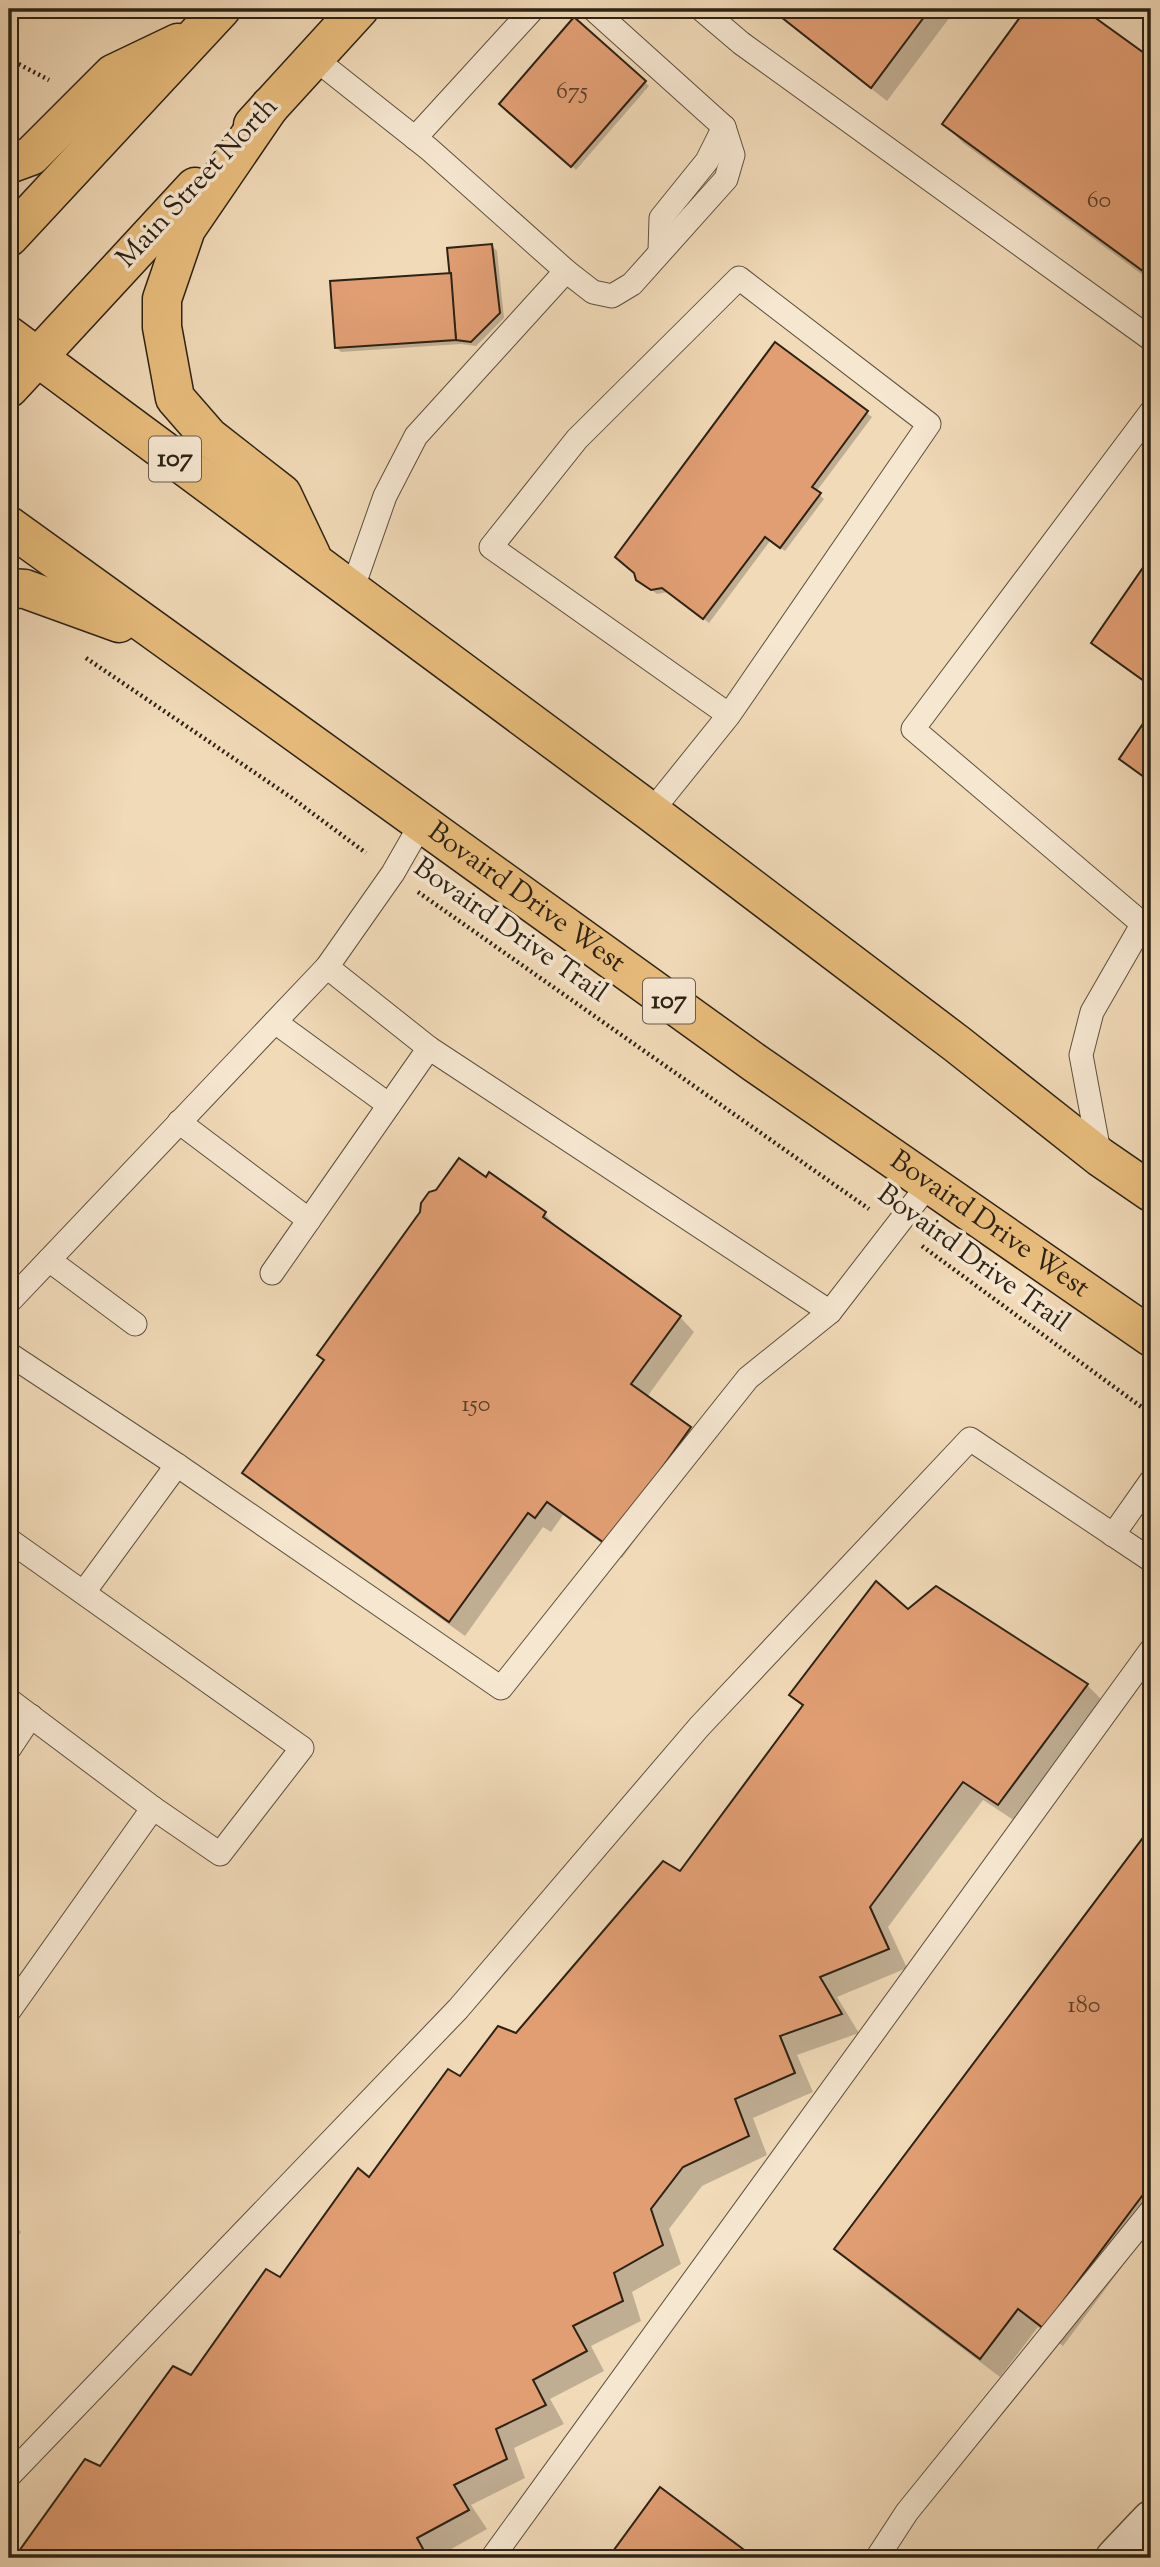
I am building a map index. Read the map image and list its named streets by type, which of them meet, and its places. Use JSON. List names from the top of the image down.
{
  "streets": {
    "main road": ["Main Street North", "107", "Bovaird Drive West"],
    "path": ["Bovaird Drive Trail"]
  },
  "crossings": [
    ["Main Street North", "107"]
  ],
  "house_numbers": [
    "675",
    "60",
    "150",
    "180"
  ]
}
